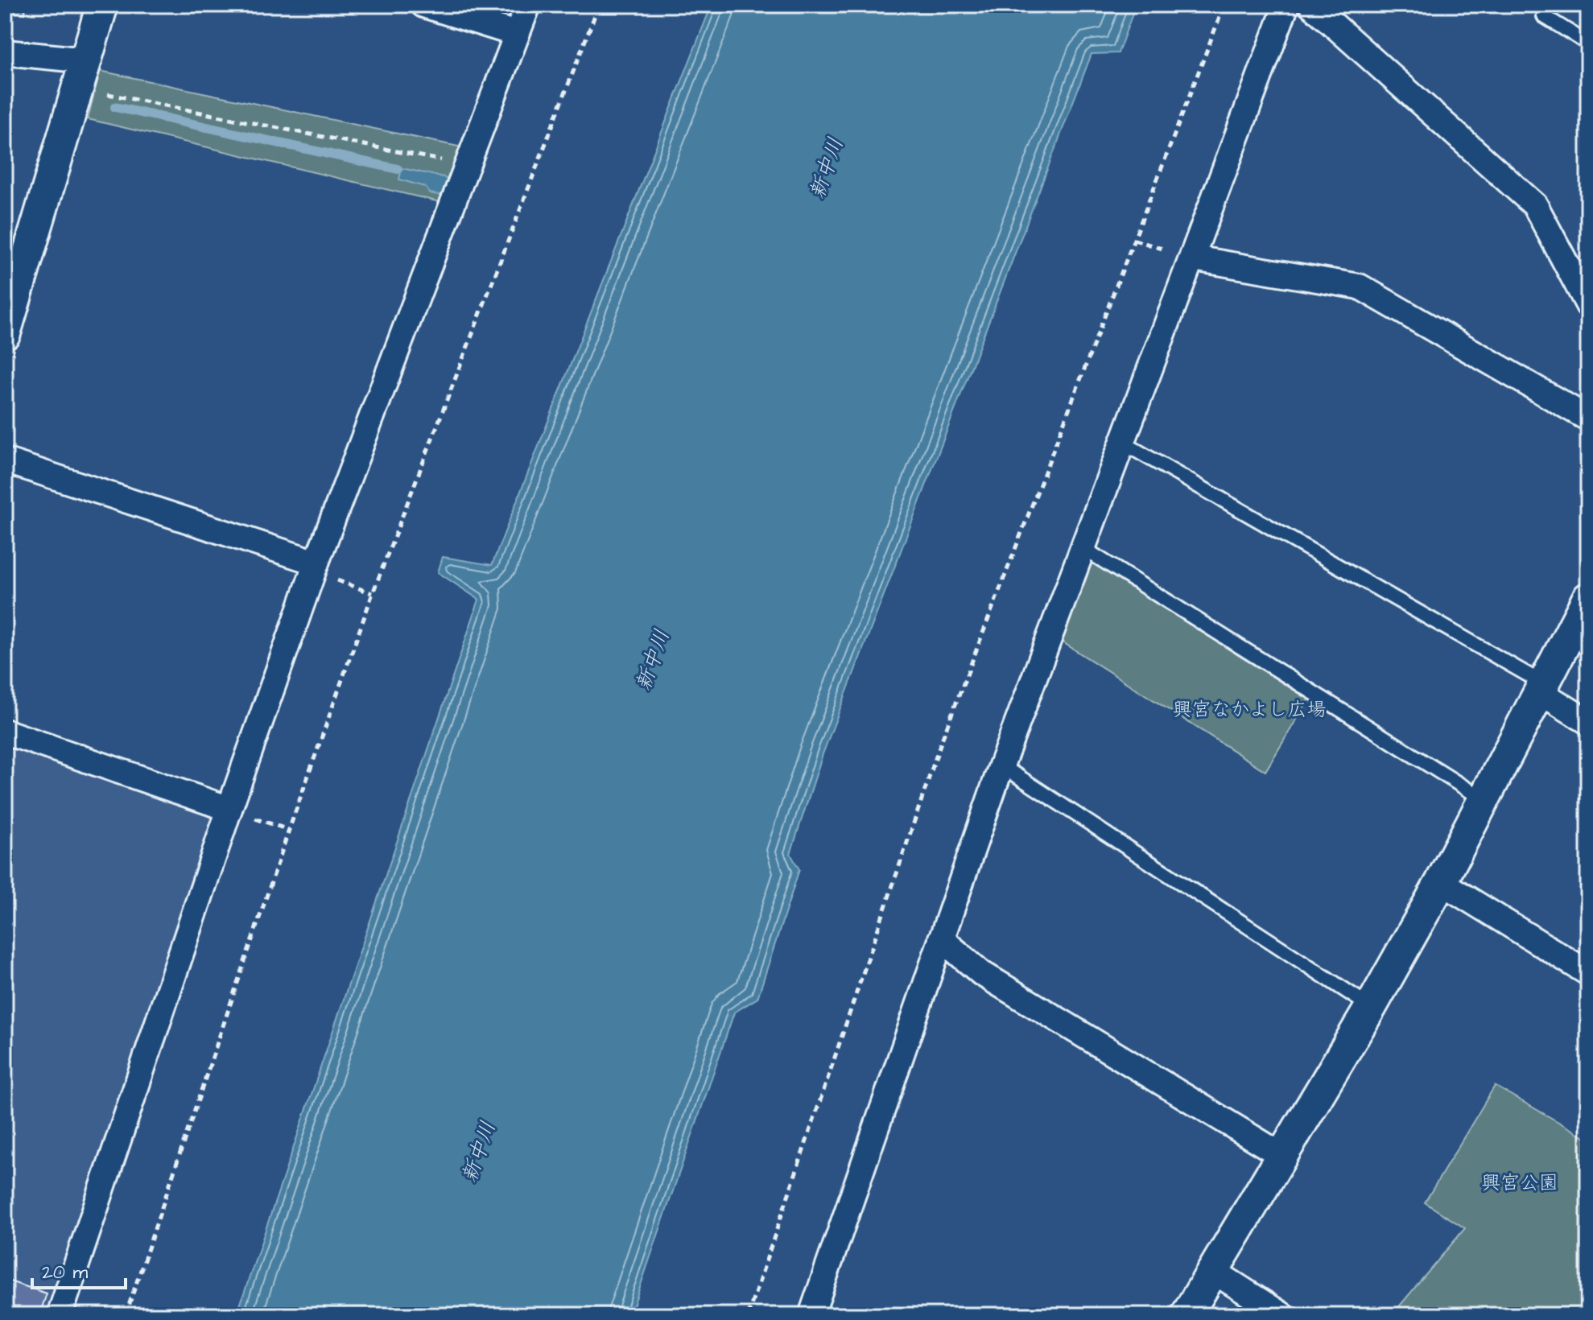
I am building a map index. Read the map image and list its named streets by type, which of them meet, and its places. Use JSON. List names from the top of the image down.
{
  "water": ["新中川"],
  "parks": ["興宮なかよし広場", "興宮公園"],
  "scale_bar": "20 m"
}
